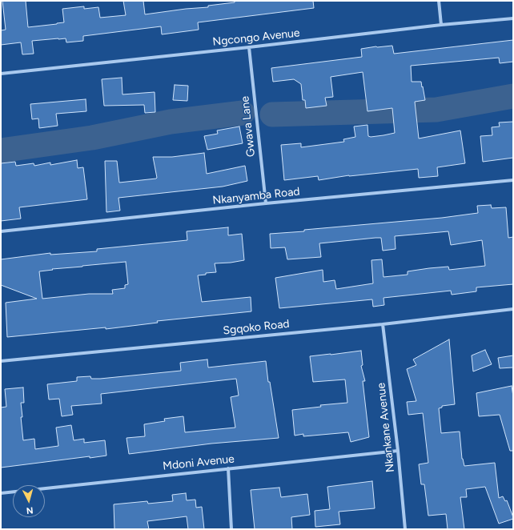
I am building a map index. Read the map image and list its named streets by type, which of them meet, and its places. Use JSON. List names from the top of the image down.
{
  "streets": {
    "street": [
      "Ngcongo Avenue",
      "Gwava Lane",
      "Nkanyamba Road",
      "Sgqoko Road",
      "Nkankane Avenue",
      "Mdoni Avenue"
    ]
  },
  "crossings": [
    ["Ngcongo Avenue", "Gwava Lane"],
    ["Gwava Lane", "Nkanyamba Road"],
    ["Sgqoko Road", "Nkankane Avenue"],
    ["Nkankane Avenue", "Mdoni Avenue"]
  ],
  "north": "bottom"
}
